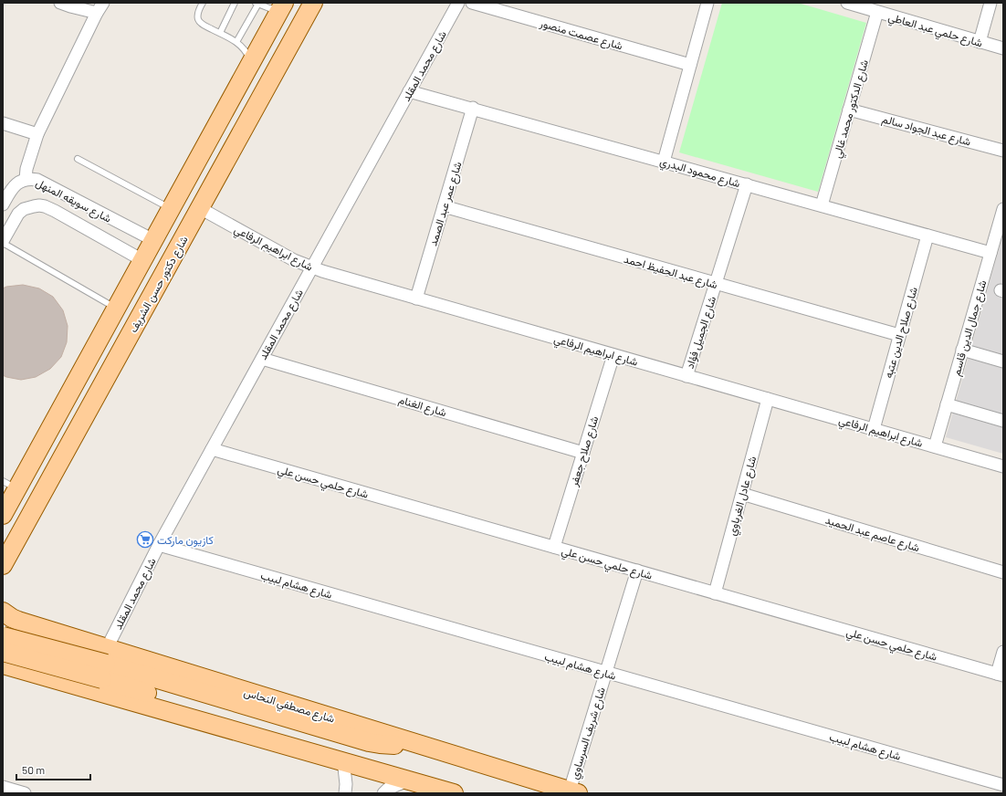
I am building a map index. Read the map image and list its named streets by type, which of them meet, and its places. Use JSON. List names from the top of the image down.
{
  "streets": {
    "main road": ["شارع دكتور حسن الشريف"],
    "street": [
      "شارع حلمي عبد العاطي",
      "شارع عصمت منصور",
      "شارع محمد المقلد",
      "شارع الدكتور محمد غالي",
      "شارع عبد الجواد سالم",
      "شارع محمود البدري",
      "شارع سويقه المنهل",
      "شارع عمر عبد الصمد",
      "شارع ابراهيم الرفاعي",
      "شارع عبد الحفيظ احمد",
      "شارع جمال الدين قاسم",
      "شارع الجميل فؤاد",
      "شارع صلاح الدين عتبه",
      "شارع الغنام",
      "شارع صلاح جعفر",
      "شارع حلمي حسن علي",
      "شارع عادل الغرباوي",
      "شارع عاصم عبد الحميد",
      "شارع هشام لبيب",
      "شارع شريف السرساوي"
    ]
  },
  "crossings": [
    ["شارع حلمي عبد العاطي", "شارع الدكتور محمد غالي"],
    ["شارع محمد المقلد", "شارع محمود البدري"],
    ["شارع محمد المقلد", "شارع ابراهيم الرفاعي"],
    ["شارع محمد المقلد", "شارع الغنام"],
    ["شارع محمد المقلد", "شارع حلمي حسن علي"],
    ["شارع محمد المقلد", "شارع هشام لبيب"],
    ["شارع الدكتور محمد غالي", "شارع عبد الجواد سالم"],
    ["شارع الدكتور محمد غالي", "شارع محمود البدري"],
    ["شارع محمود البدري", "شارع عمر عبد الصمد"],
    ["شارع محمود البدري", "شارع جمال الدين قاسم"],
    ["شارع محمود البدري", "شارع الجميل فؤاد"],
    ["شارع محمود البدري", "شارع صلاح الدين عتبه"],
    ["شارع عمر عبد الصمد", "شارع ابراهيم الرفاعي"],
    ["شارع عمر عبد الصمد", "شارع عبد الحفيظ احمد"],
    ["شارع ابراهيم الرفاعي", "شارع دكتور حسن الشريف"],
    ["شارع ابراهيم الرفاعي", "شارع جمال الدين قاسم"],
    ["شارع ابراهيم الرفاعي", "شارع الجميل فؤاد"],
    ["شارع ابراهيم الرفاعي", "شارع صلاح الدين عتبه"],
    ["شارع ابراهيم الرفاعي", "شارع صلاح جعفر"],
    ["شارع ابراهيم الرفاعي", "شارع عادل الغرباوي"],
    ["شارع عبد الحفيظ احمد", "شارع الجميل فؤاد"],
    ["شارع عبد الحفيظ احمد", "شارع صلاح الدين عتبه"],
    ["شارع الغنام", "شارع صلاح جعفر"],
    ["شارع صلاح جعفر", "شارع حلمي حسن علي"],
    ["شارع حلمي حسن علي", "شارع عادل الغرباوي"],
    ["شارع حلمي حسن علي", "شارع شريف السرساوي"],
    ["شارع عادل الغرباوي", "شارع عاصم عبد الحميد"],
    ["شارع هشام لبيب", "شارع شريف السرساوي"]
  ],
  "places": {
    "supermarket": ["كازيون ماركت"]
  },
  "scale_bar": "50 m"
}
